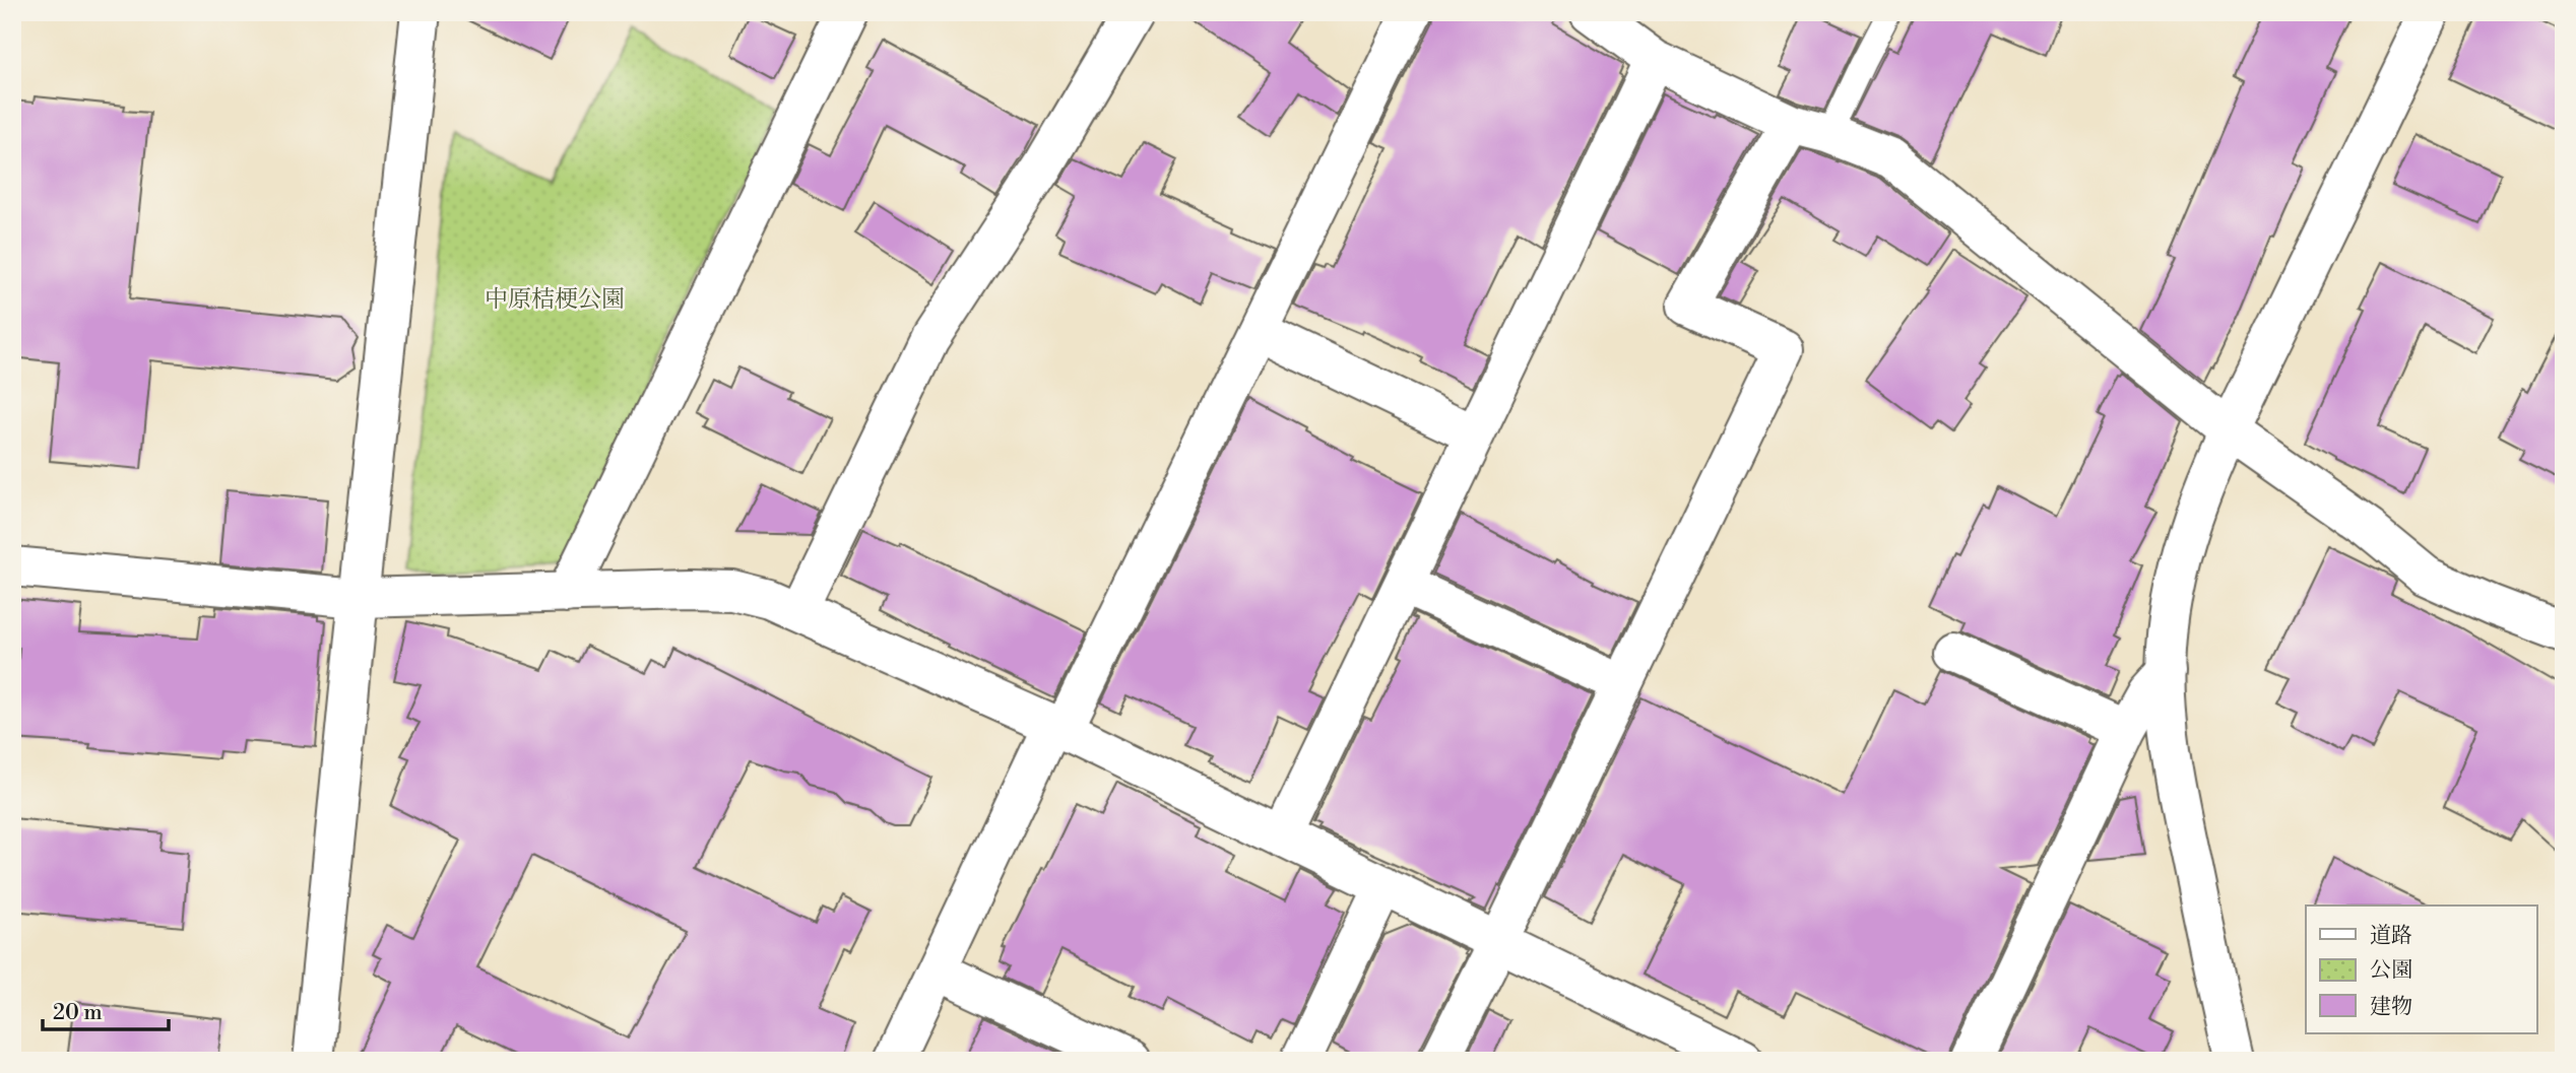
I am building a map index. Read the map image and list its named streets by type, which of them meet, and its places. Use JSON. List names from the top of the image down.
{
  "parks": ["中原桔梗公園"],
  "legend": ["道路", "公園", "建物"],
  "scale_bar": "20 m"
}
